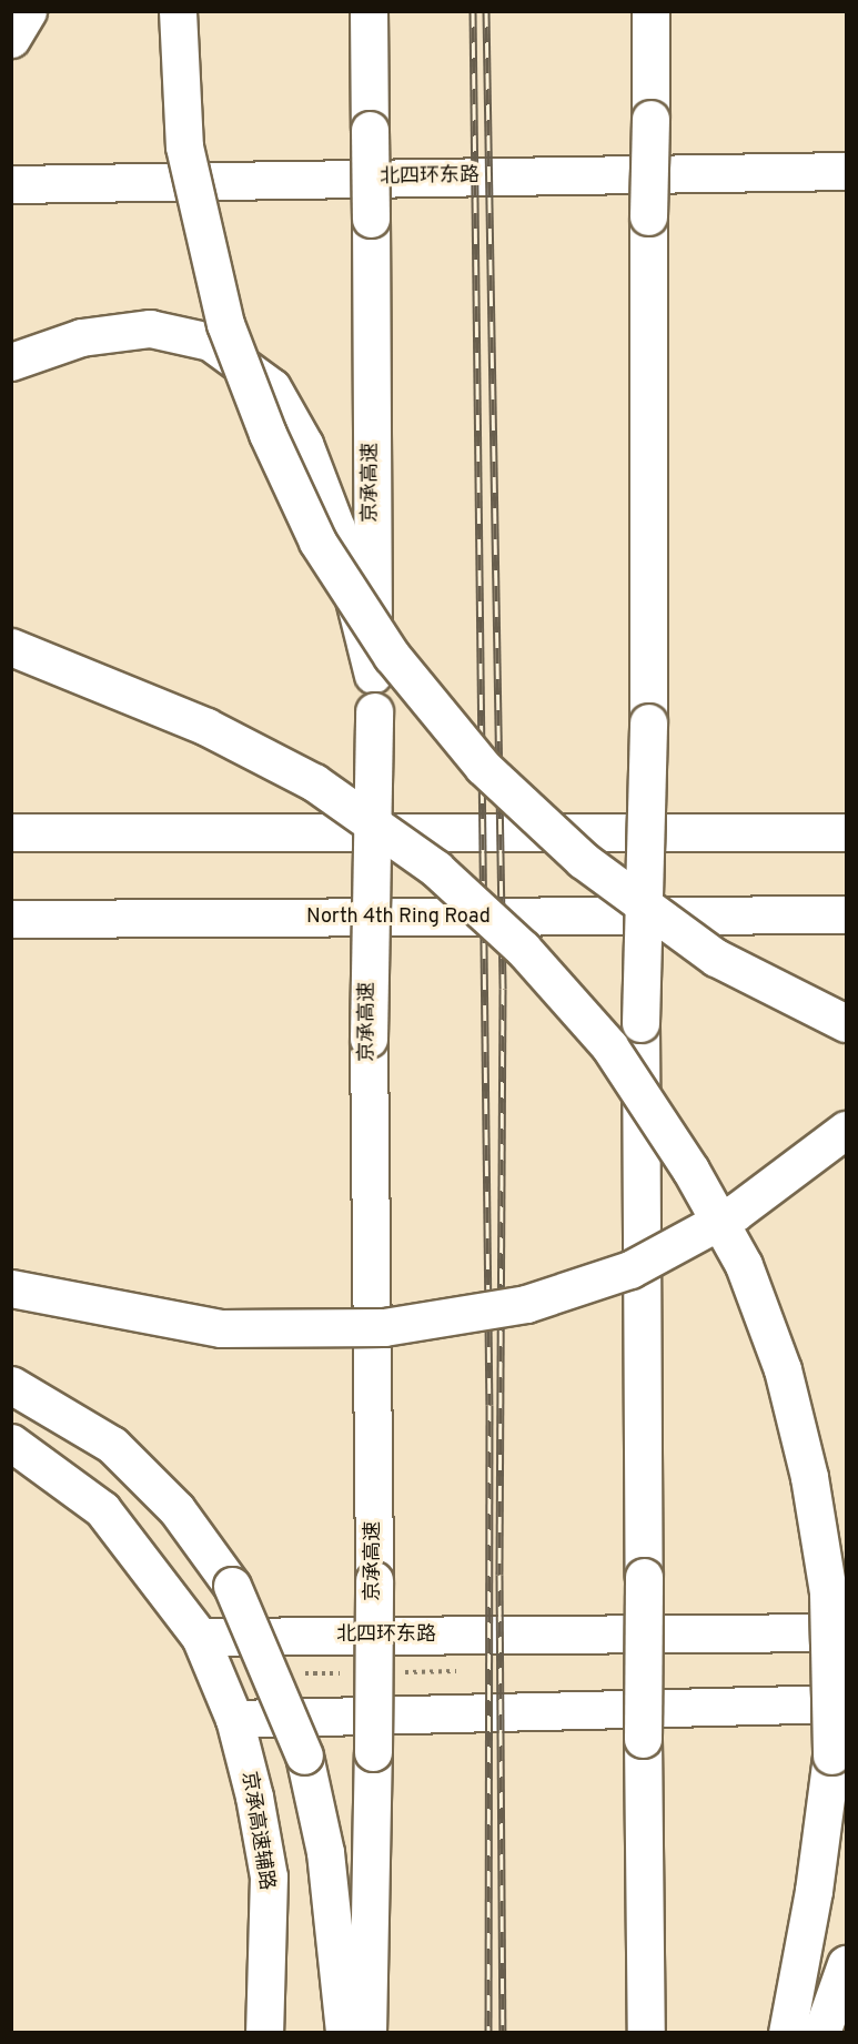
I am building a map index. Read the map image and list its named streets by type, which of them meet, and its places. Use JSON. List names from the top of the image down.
{
  "streets": {
    "main road": [
      "北四环东路",
      "京承高速",
      "North 4th Ring Road",
      "京承高速辅路"
    ]
  },
  "crossings": [
    ["北四环东路", "京承高速辅路"]
  ]
}
